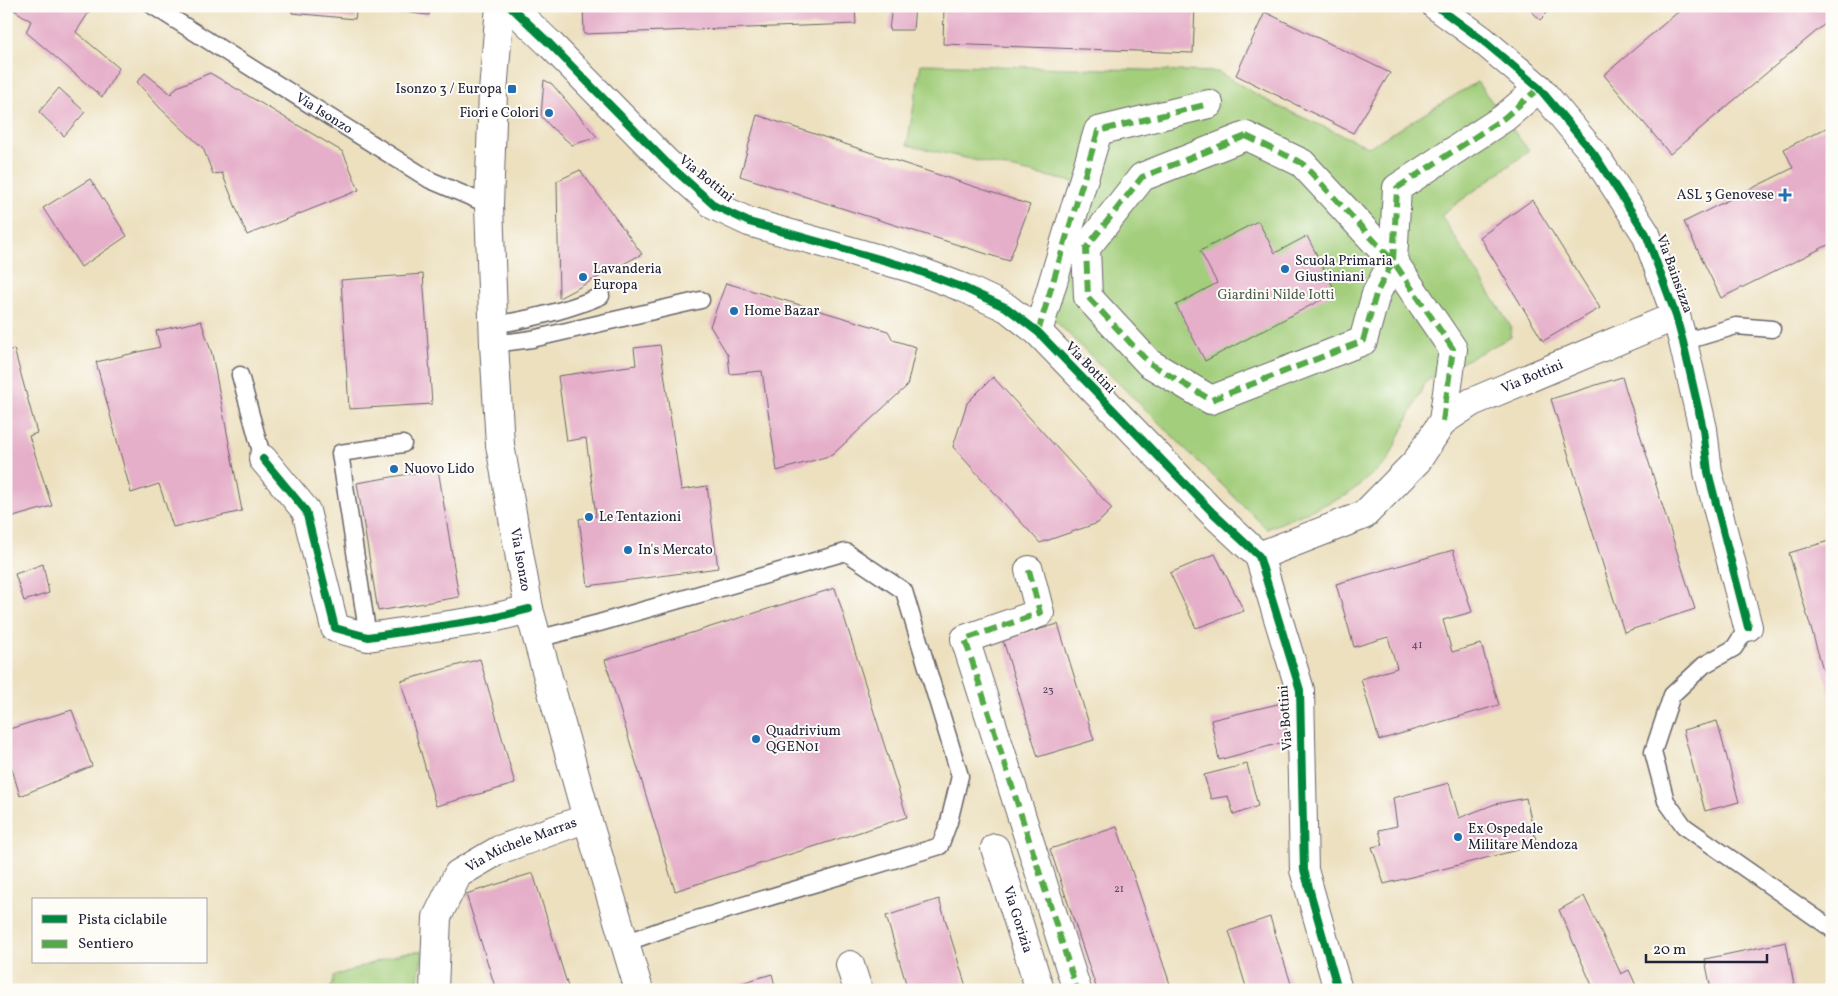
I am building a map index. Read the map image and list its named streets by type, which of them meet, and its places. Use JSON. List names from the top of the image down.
{
  "streets": {
    "street": [
      "Via Isonzo",
      "Via Bottini",
      "Via Bainsizza",
      "Via Michele Marras",
      "Via Gorizia"
    ]
  },
  "crossings": [
    ["Via Isonzo", "Via Michele Marras"],
    ["Via Bottini", "Via Bainsizza"]
  ],
  "parks": ["Giardini Nilde Iotti"],
  "places": {
    "transit": ["Isonzo 3 / Europa"],
    "other": [
      "Fiori e Colori",
      "Scuola Primaria Giustiniani",
      "Lavanderia Europa",
      "Home Bazar",
      "Nuovo Lido",
      "Le Tentazioni",
      "In's Mercato",
      "Quadrivium QGEN01",
      "Ex Ospedale Militare Mendoza"
    ],
    "health": ["ASL 3 Genovese"]
  },
  "house_numbers": ["41", "23", "21"],
  "legend": ["Pista ciclabile", "Sentiero"],
  "scale_bar": "20 m"
}
